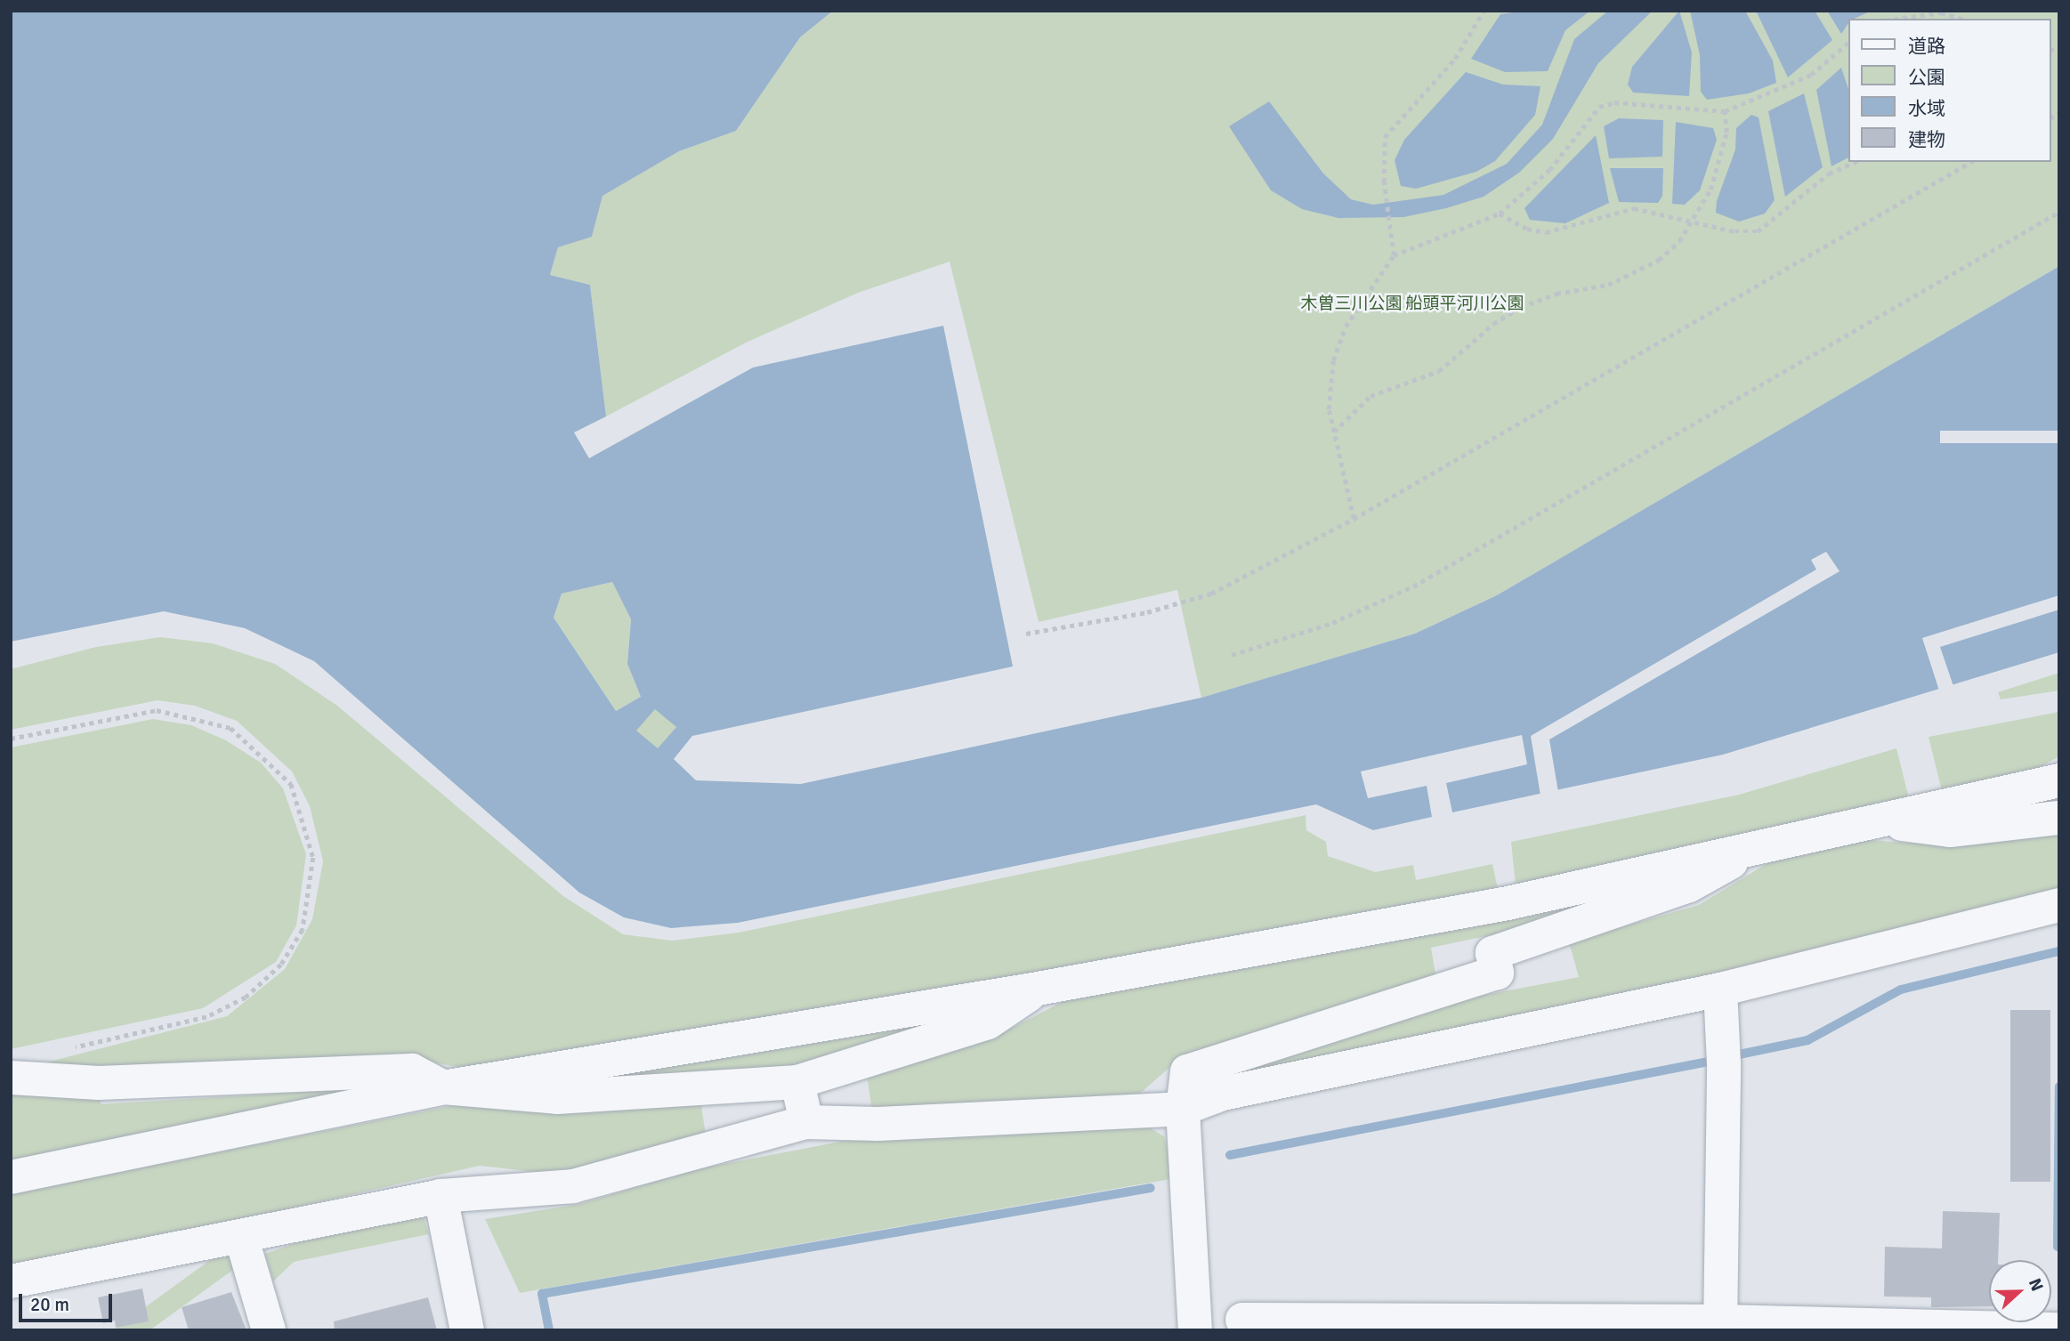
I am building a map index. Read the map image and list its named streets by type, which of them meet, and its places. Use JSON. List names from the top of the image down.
{
  "parks": ["木曽三川公園 船頭平河川公園"],
  "legend": [
    "道路",
    "公園",
    "水域",
    "建物"
  ],
  "scale_bar": "20 m",
  "north": "right"
}
